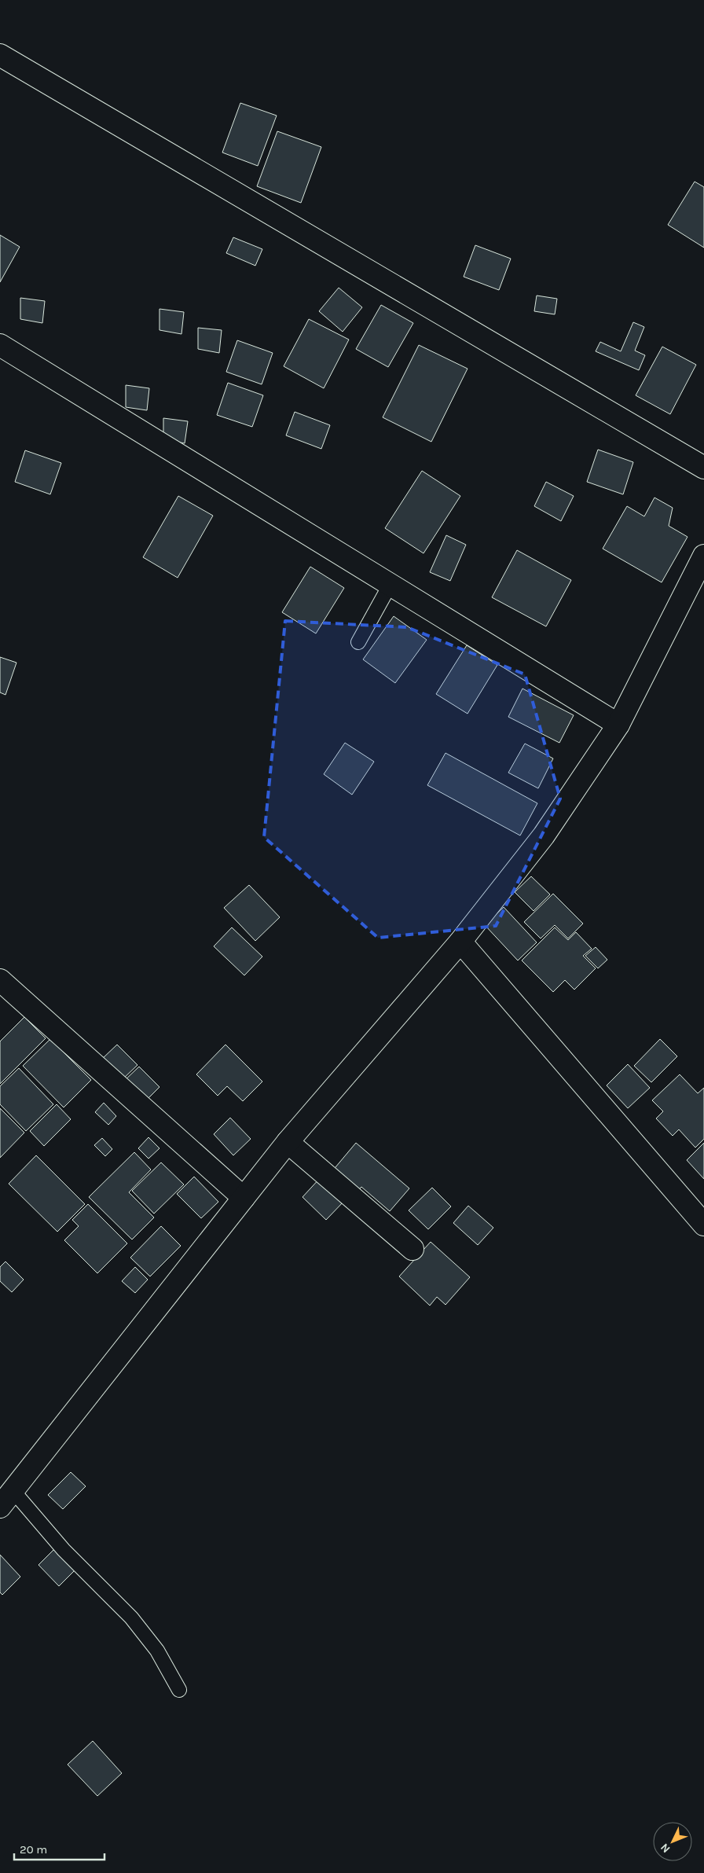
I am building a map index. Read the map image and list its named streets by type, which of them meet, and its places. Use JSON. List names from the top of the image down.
{
  "scale_bar": "20 m",
  "north": "bottom left"
}
